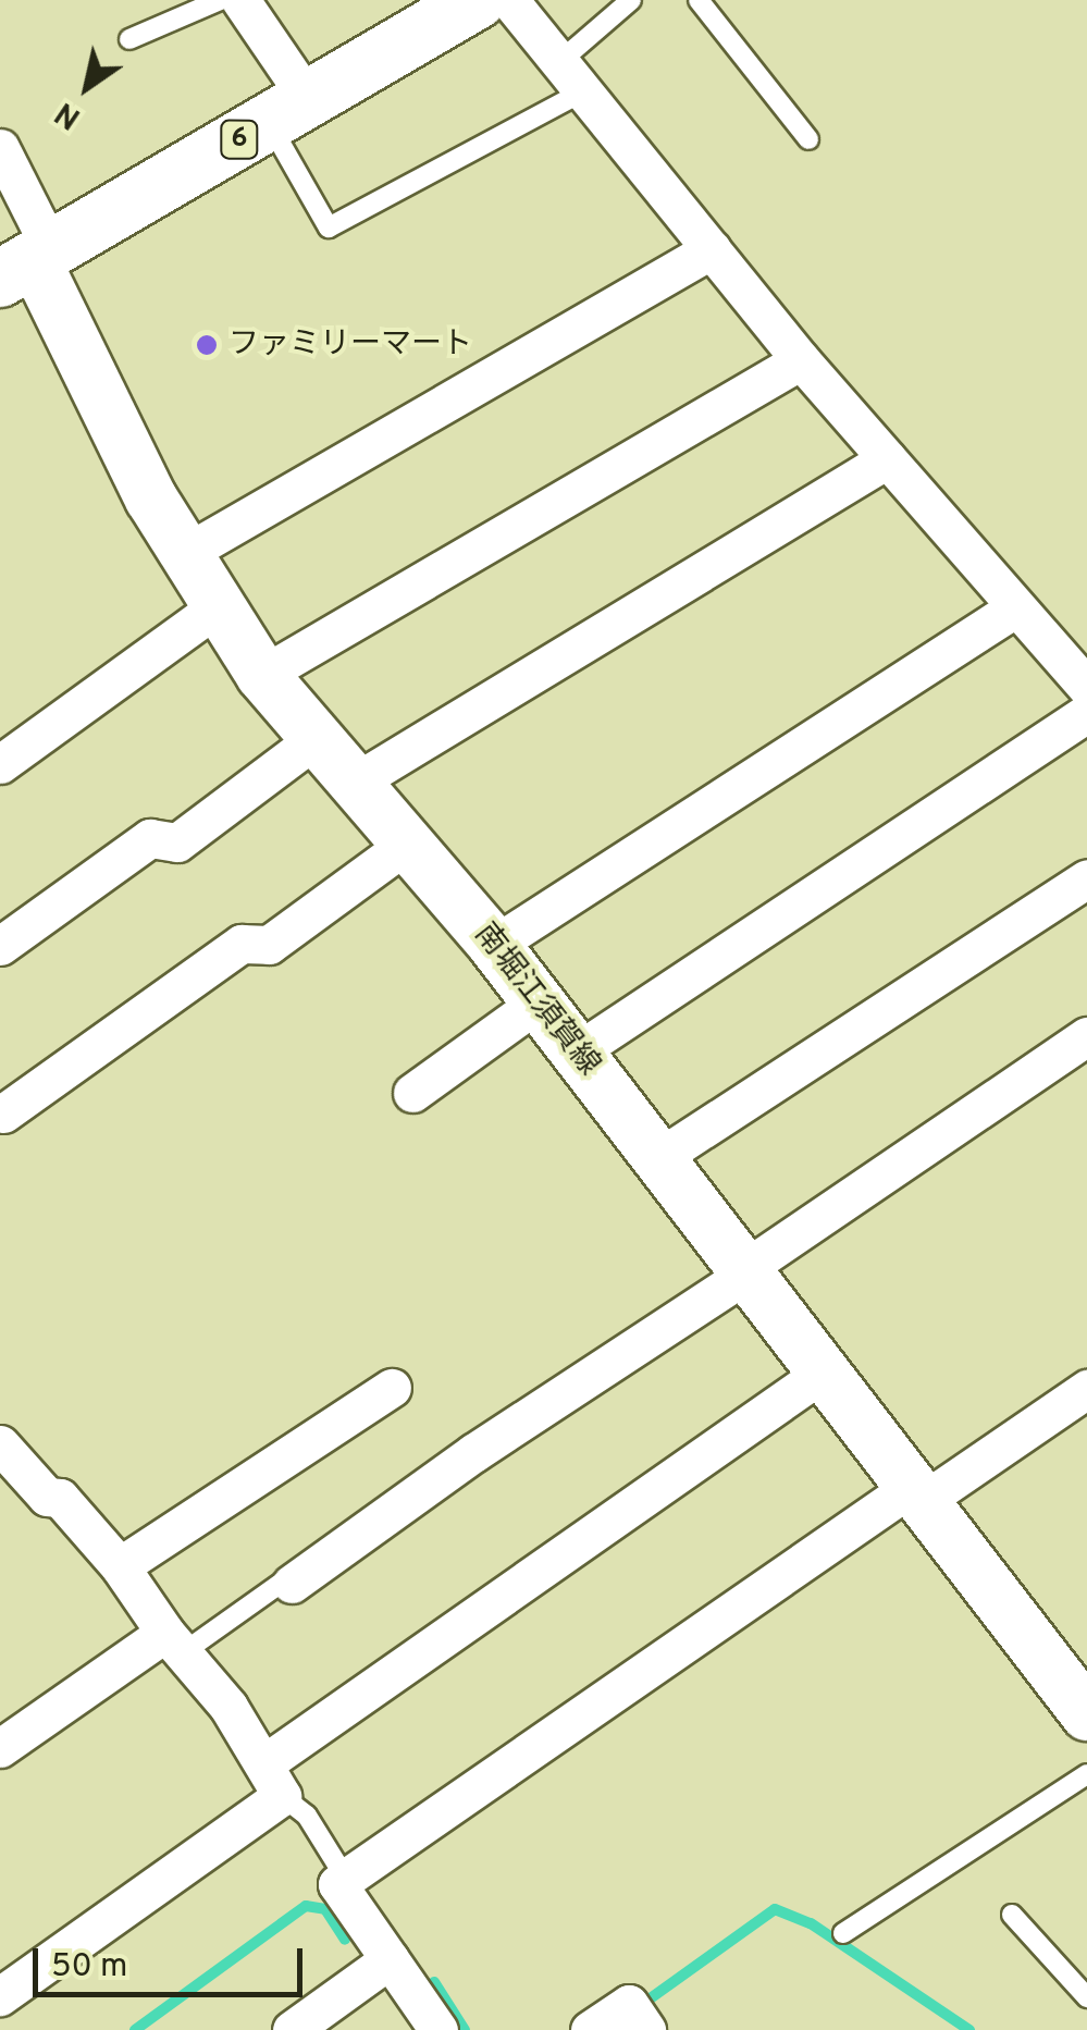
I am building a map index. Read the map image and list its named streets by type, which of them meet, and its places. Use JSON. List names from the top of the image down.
{
  "streets": {
    "main road": ["6", "南堀江須賀線"]
  },
  "crossings": [
    ["6", "南堀江須賀線"]
  ],
  "places": ["ファミリーマート"],
  "scale_bar": "50 m",
  "north": "bottom left"
}
